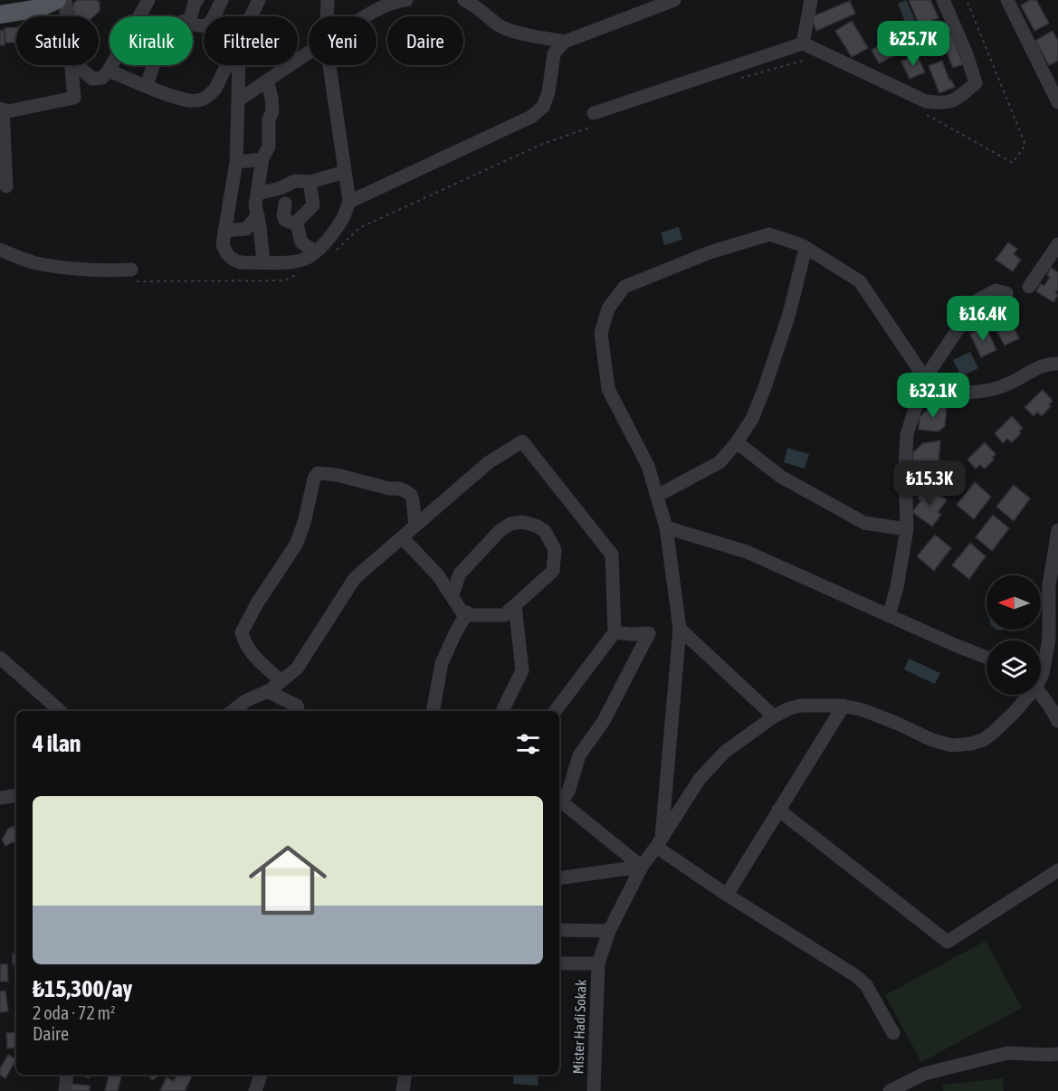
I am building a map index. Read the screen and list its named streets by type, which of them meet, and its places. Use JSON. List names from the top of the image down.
{
  "streets": {
    "street": ["Mister Hadi Sokak"]
  },
  "north": "left",
  "page": {
    "chip": [
      "Satılık",
      "Kiralık",
      "Filtreler",
      "Yeni",
      "Daire"
    ],
    "price": [
      "₺25.7K",
      "₺16.4K",
      "₺32.1K",
      "₺15.3K"
    ],
    "heading": "4 ilan",
    "list": [
      {
        "name": "₺15,300/ay",
        "note": "2 oda · 72 m² · Daire"
      }
    ]
  }
}
